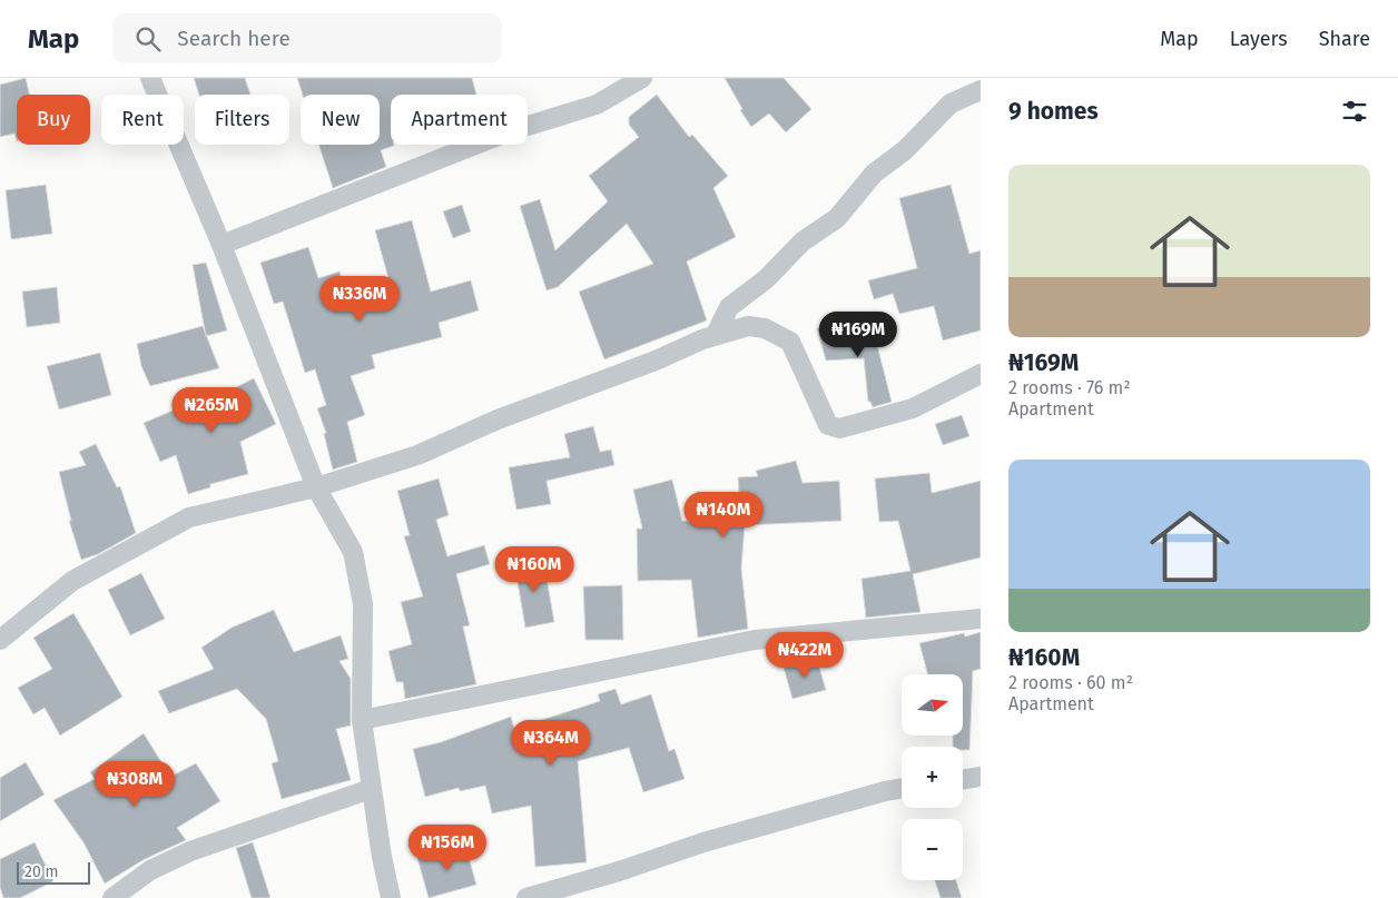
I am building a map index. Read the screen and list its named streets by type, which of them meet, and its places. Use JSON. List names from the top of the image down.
{
  "scale_bar": "20 m",
  "north": "right",
  "page": {
    "header": "Map",
    "search": "Search here",
    "nav": ["Map", "Layers", "Share"],
    "heading": "9 homes",
    "chip": [
      "Buy",
      "Rent",
      "Filters",
      "New",
      "Apartment"
    ],
    "list": [
      {
        "name": "₦169M",
        "note": "2 rooms · 76 m² · Apartment"
      },
      {
        "name": "₦160M",
        "note": "2 rooms · 60 m² · Apartment"
      }
    ],
    "price": [
      "₦336M",
      "₦169M",
      "₦265M",
      "₦140M",
      "₦160M",
      "₦422M",
      "₦364M",
      "₦308M",
      "₦156M"
    ],
    "map_buttons": ["+", "−"],
    "scale": "20 m"
  }
}
